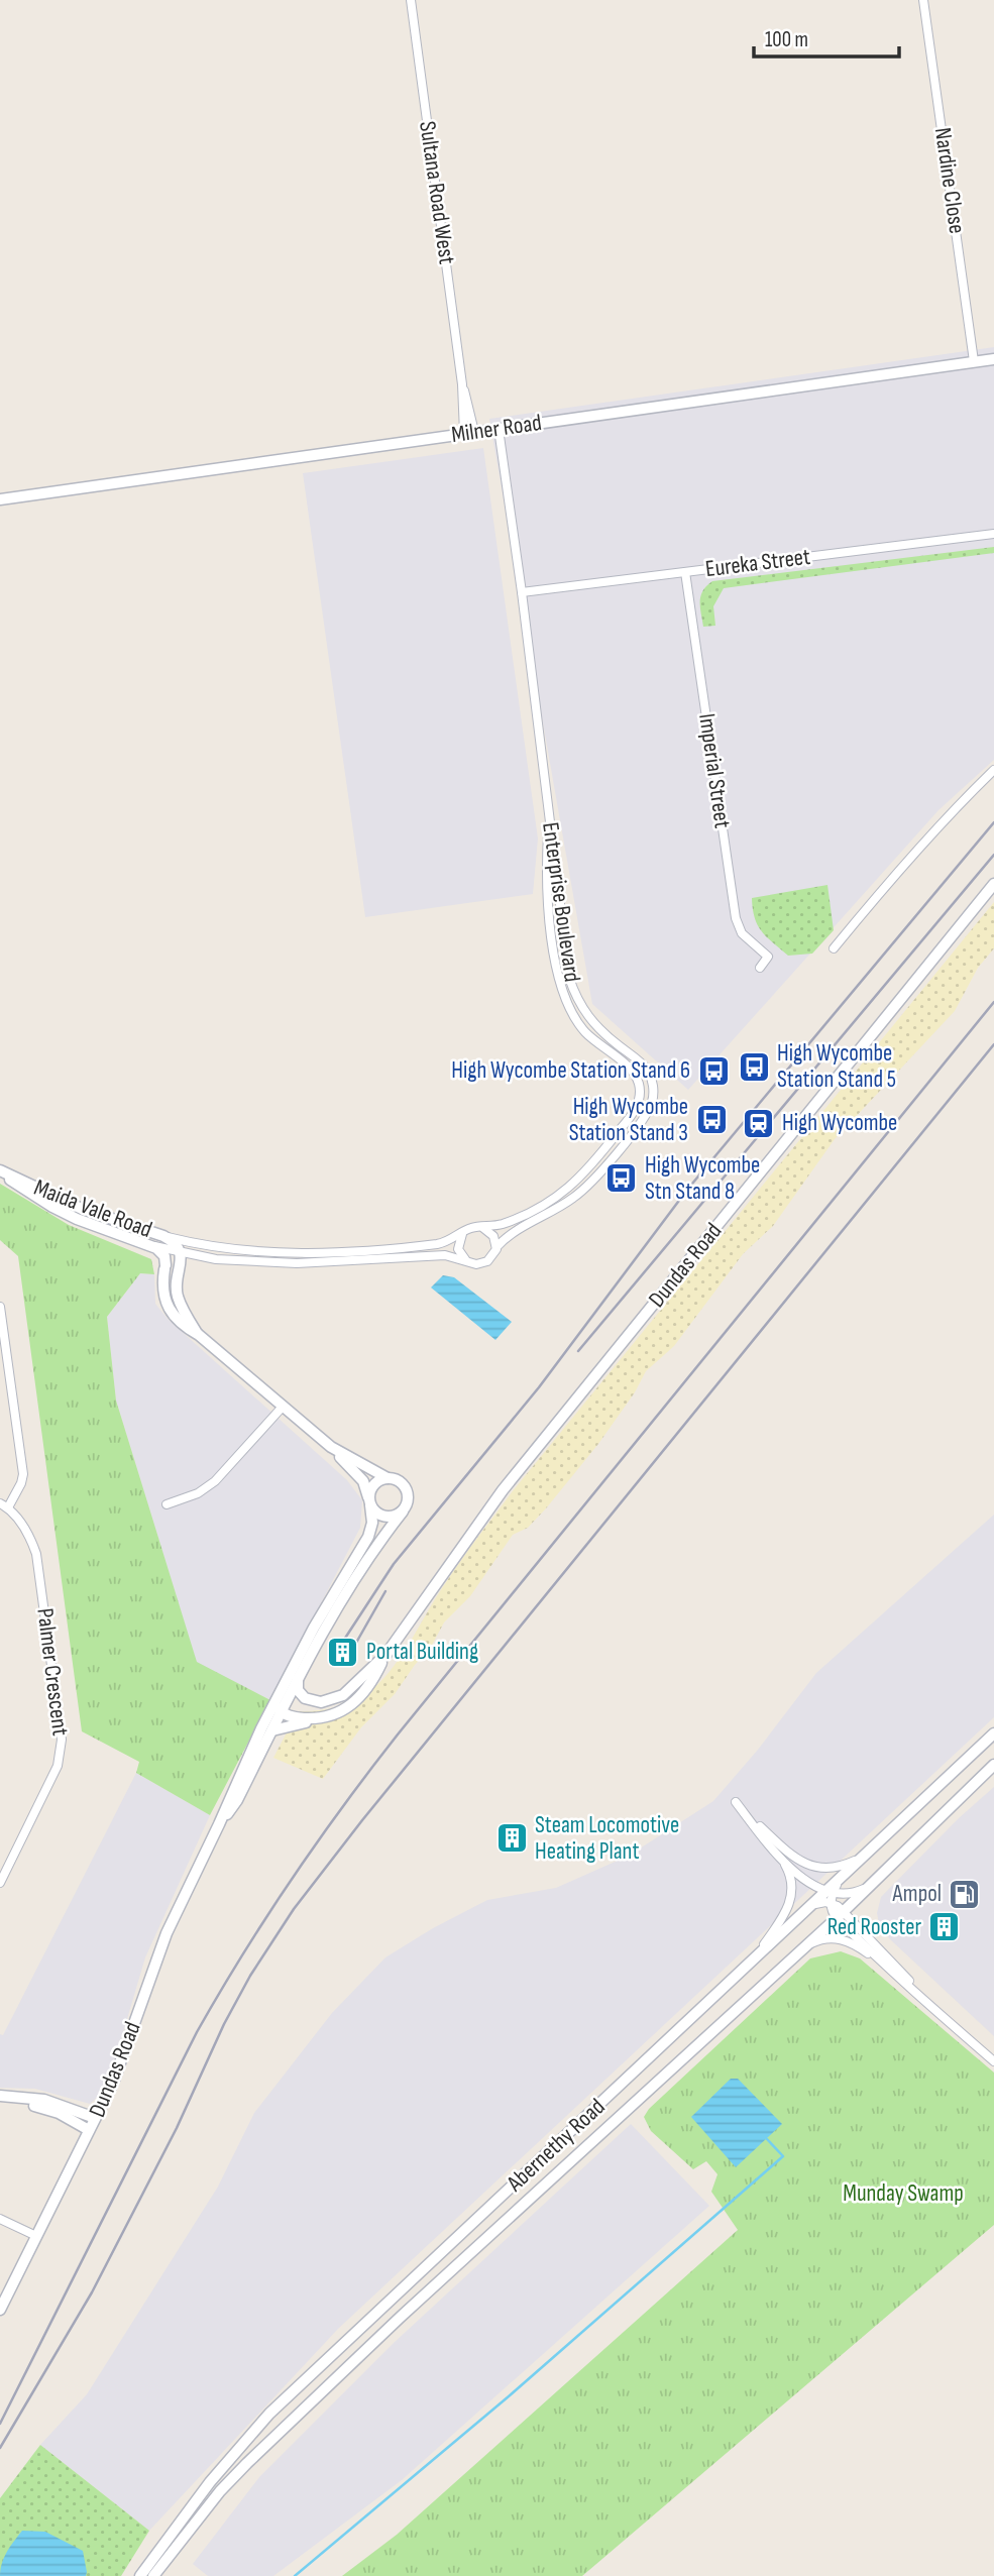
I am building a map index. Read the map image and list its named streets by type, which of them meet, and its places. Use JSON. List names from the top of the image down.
{
  "streets": {
    "main road": [
      "Milner Road",
      "Maida Vale Road",
      "Dundas Road",
      "Abernethy Road"
    ],
    "street": [
      "Nardine Close",
      "Sultana Road West",
      "Eureka Street",
      "Imperial Street",
      "Enterprise Boulevard",
      "Palmer Crescent"
    ]
  },
  "crossings": [
    ["Nardine Close", "Milner Road"],
    ["Sultana Road West", "Milner Road"],
    ["Eureka Street", "Imperial Street"],
    ["Enterprise Boulevard", "Maida Vale Road"]
  ],
  "parks": ["Munday Swamp"],
  "places": {
    "bus stop": [
      "High Wycombe Station Stand 5",
      "High Wycombe Station Stand 6",
      "High Wycombe Station Stand 3",
      "High Wycombe Stn Stand 8"
    ],
    "station": ["High Wycombe"],
    "building": ["Portal Building", "Steam Locomotive Heating Plant", "Red Rooster"],
    "fuel station": ["Ampol"]
  },
  "scale_bar": "100 m"
}
